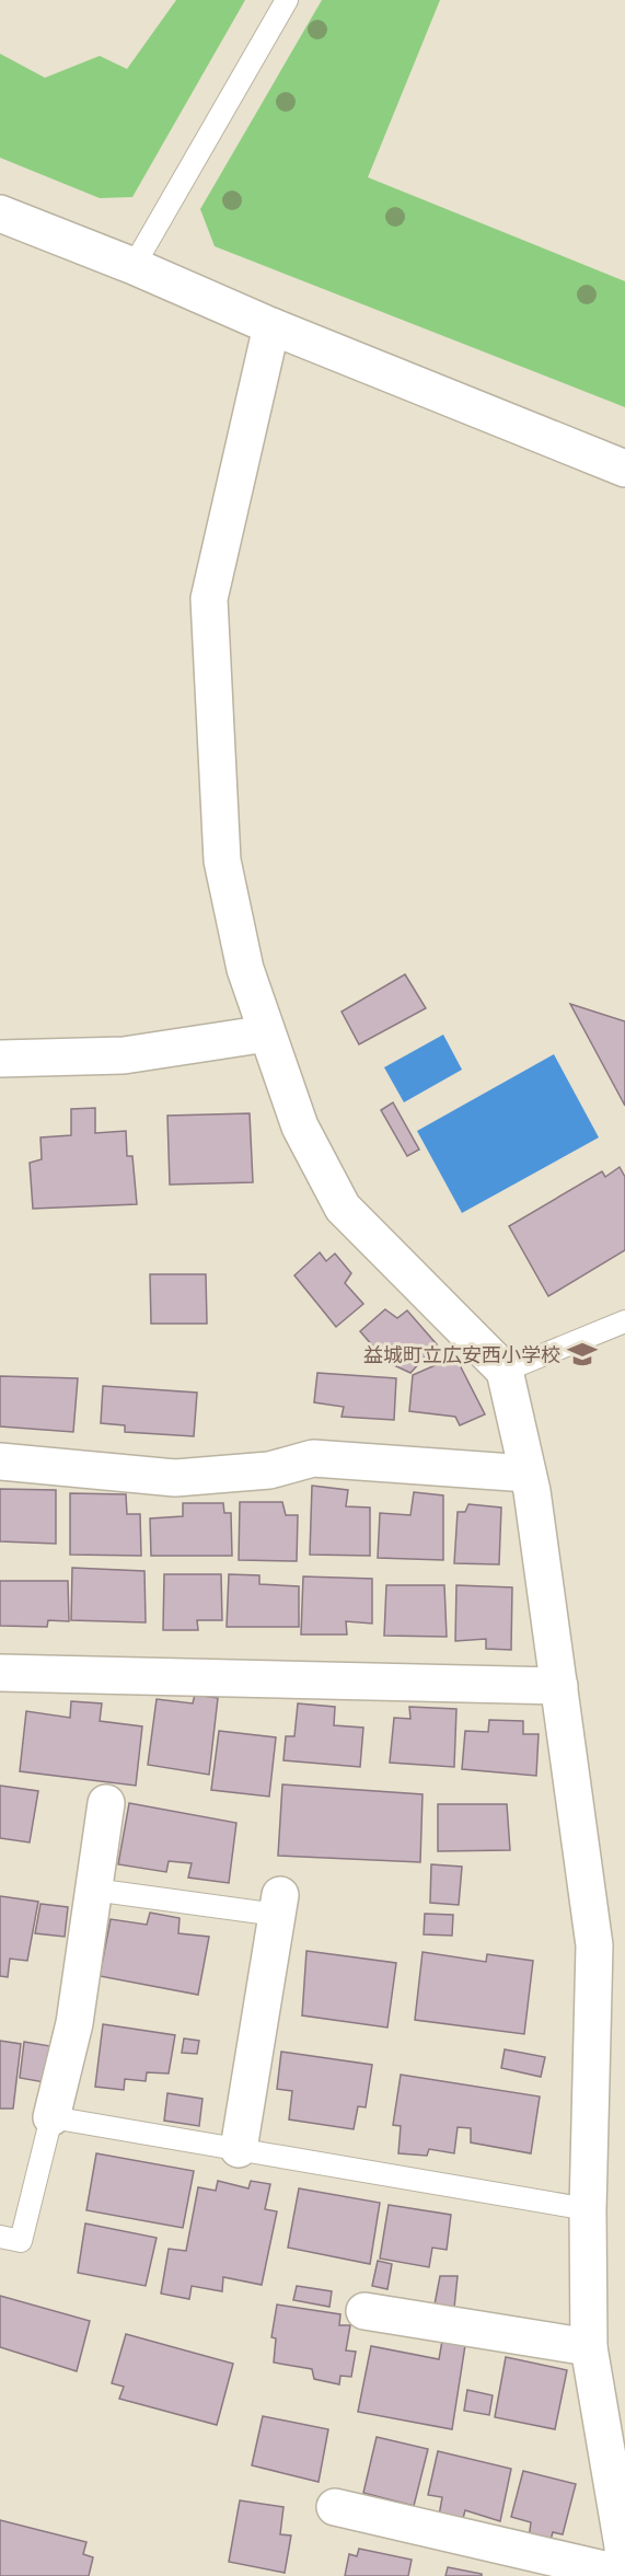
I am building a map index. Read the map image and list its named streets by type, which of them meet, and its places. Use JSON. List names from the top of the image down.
{
  "places": {
    "school or university": ["益城町立広安西小学校"]
  }
}
